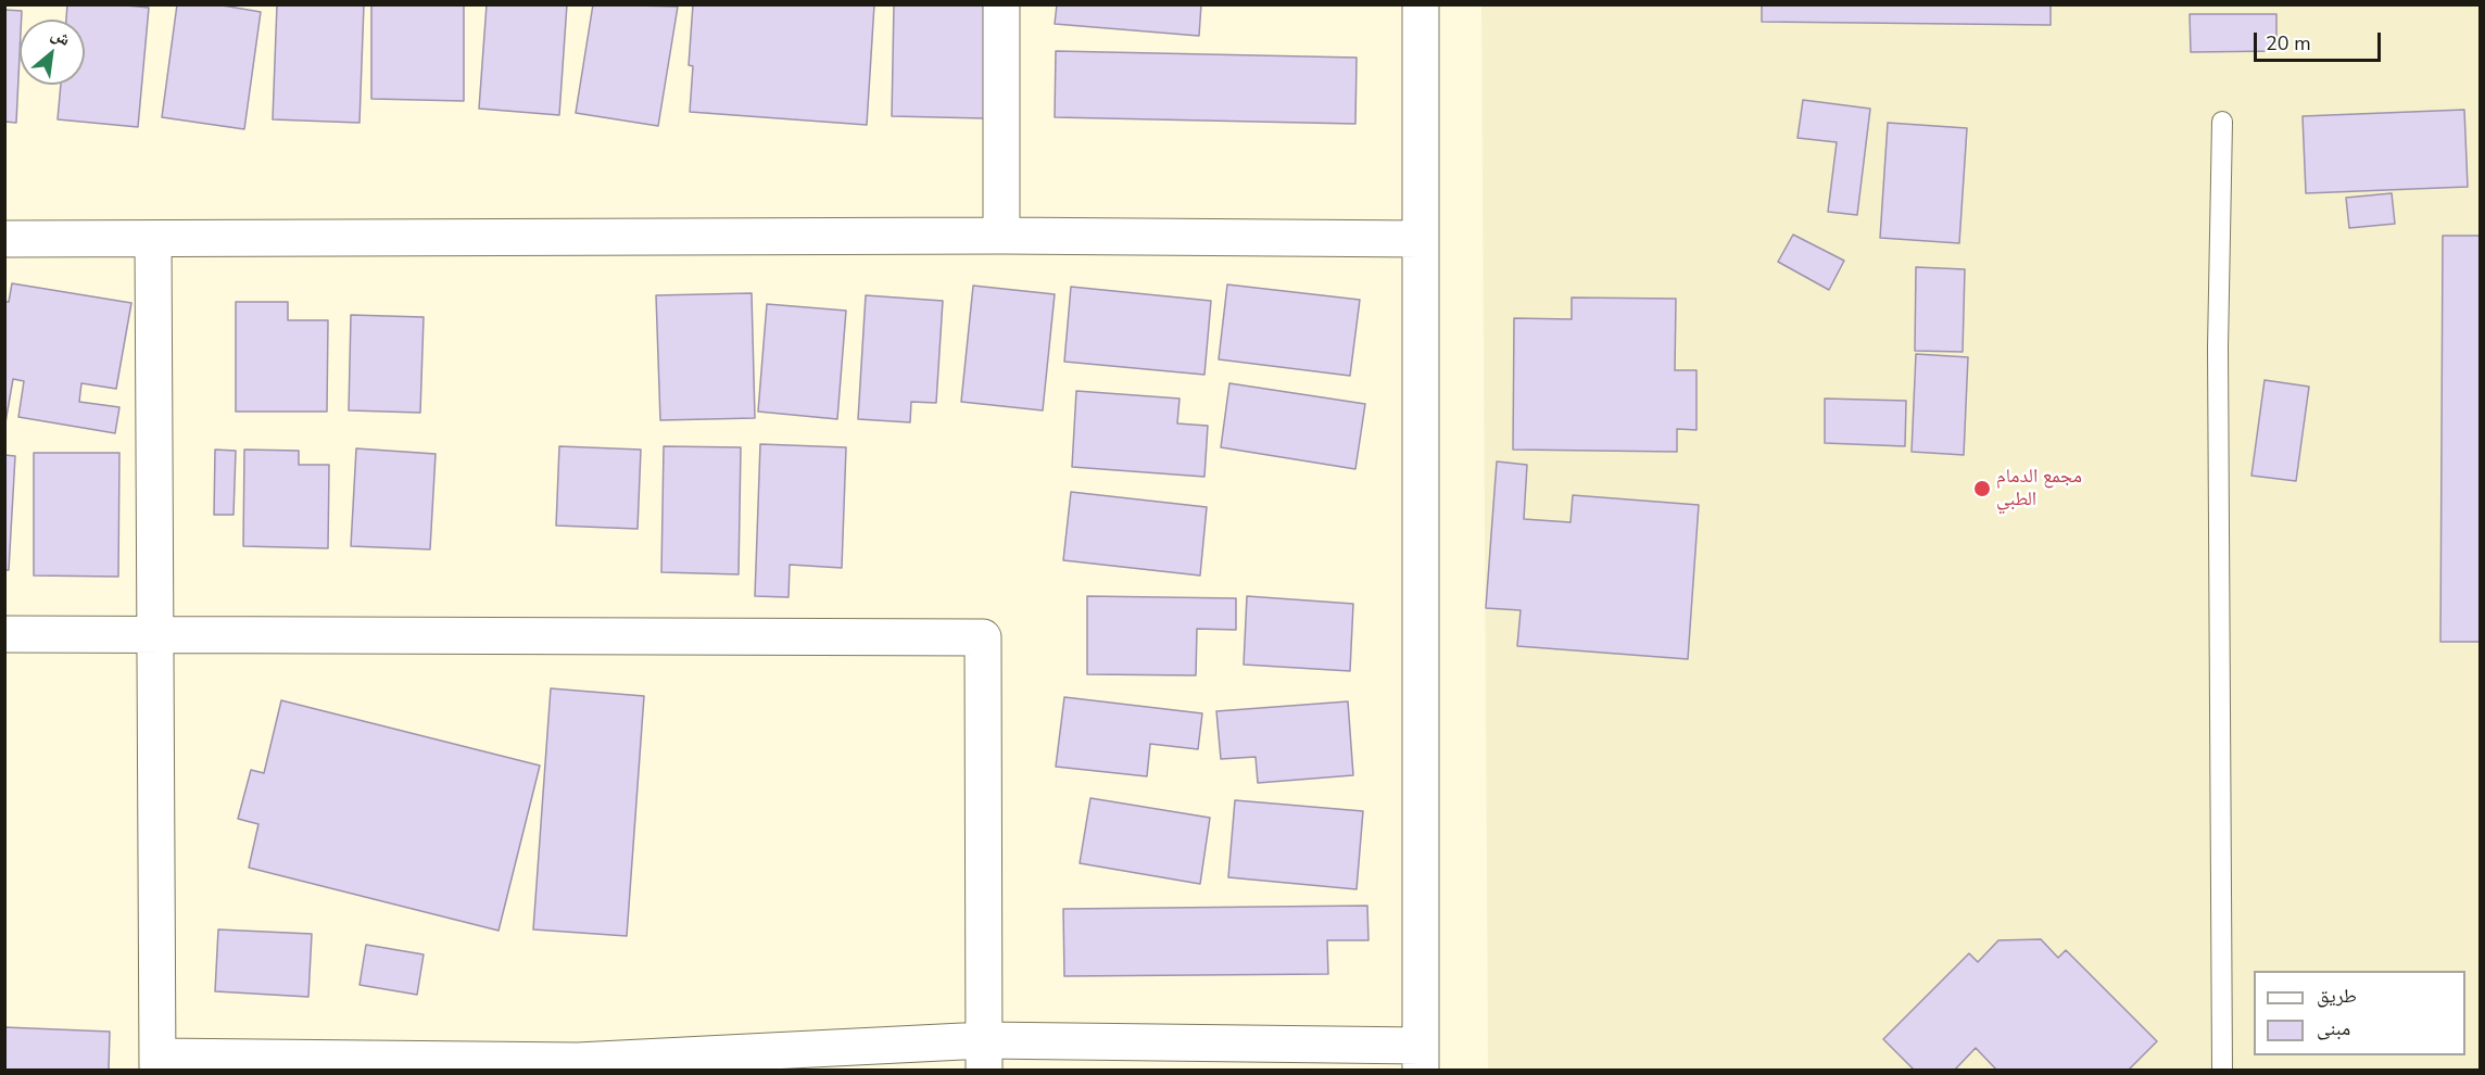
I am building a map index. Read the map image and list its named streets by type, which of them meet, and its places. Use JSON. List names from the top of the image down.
{
  "places": ["مجمع الدمام الطبي"],
  "legend": ["طريق", "مبنى"],
  "scale_bar": "20 m",
  "north": "top right"
}
